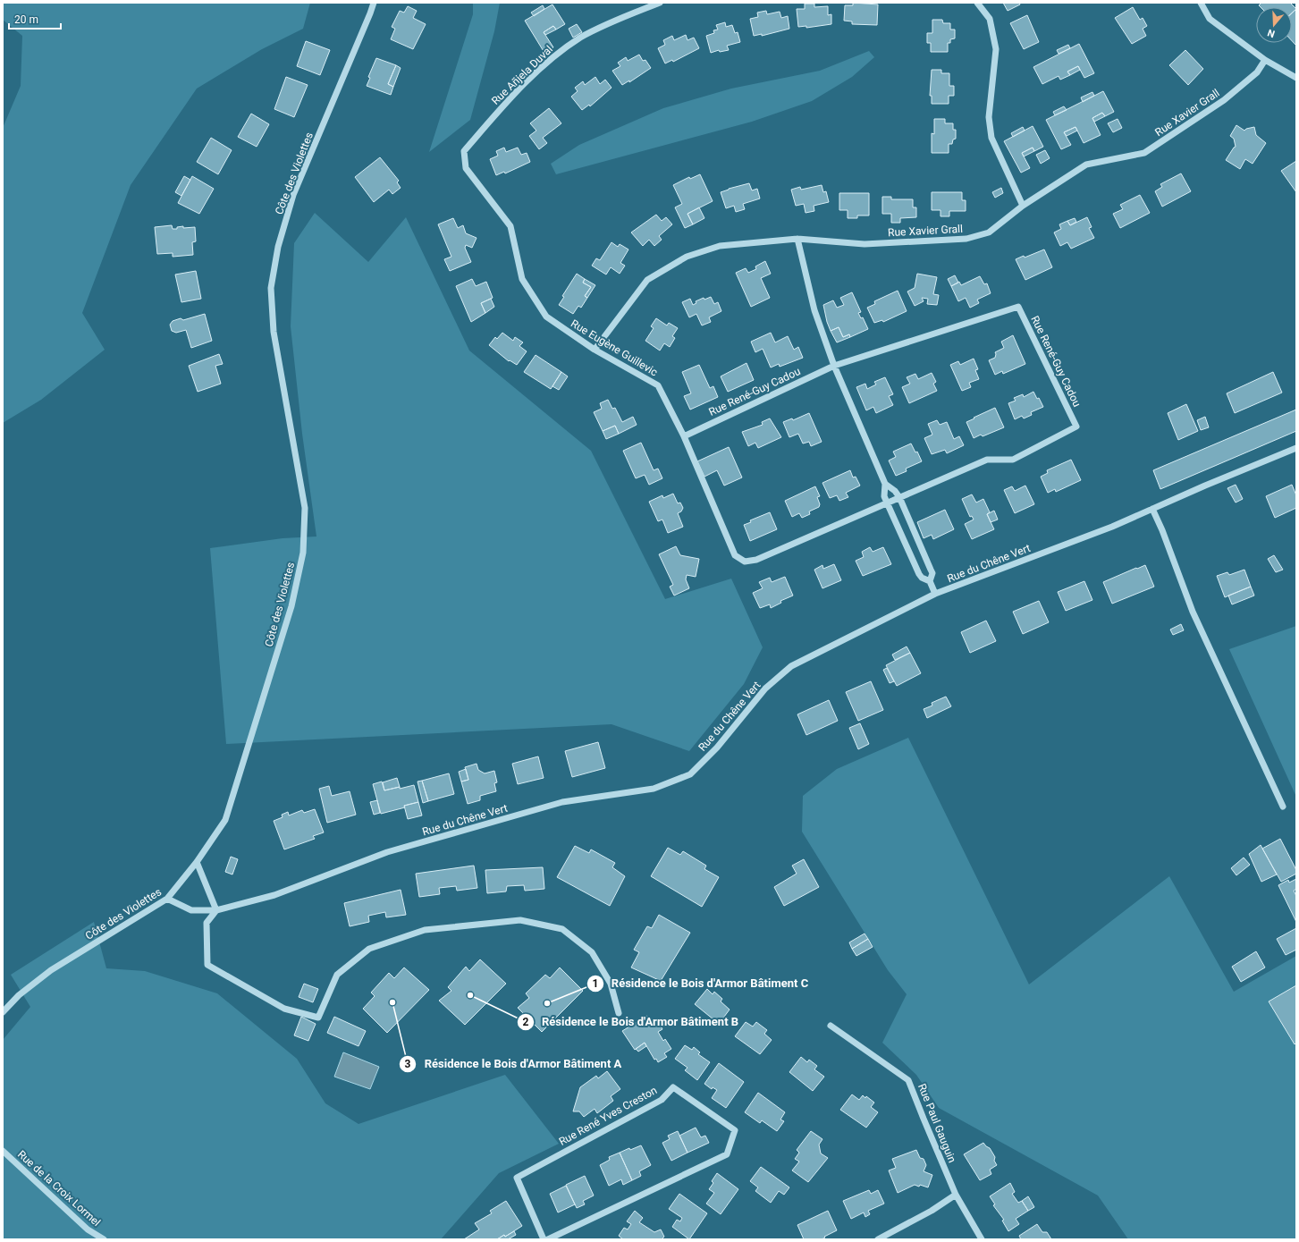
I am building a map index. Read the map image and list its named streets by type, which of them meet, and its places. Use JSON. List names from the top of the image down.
{
  "streets": {
    "street": [
      "Rue Añjela Duval",
      "Rue Xavier Grall",
      "Côte des Violettes",
      "Rue Eugène Guillevic",
      "Rue René-Guy Cadou",
      "Rue du Chêne Vert",
      "Rue René Yves Creston",
      "Rue Paul Gauguin",
      "Rue de la Croix Lormel"
    ]
  },
  "crossings": [
    ["Rue Añjela Duval", "Rue Eugène Guillevic"],
    ["Rue Xavier Grall", "Rue Eugène Guillevic"],
    ["Côte des Violettes", "Rue du Chêne Vert"],
    ["Rue Eugène Guillevic", "Rue René-Guy Cadou"]
  ],
  "places": ["Résidence le Bois d'Armor Bâtiment B", "Résidence le Bois d'Armor Bâtiment A", "Résidence le Bois d'Armor Bâtiment C"],
  "scale_bar": "20 m",
  "north": "bottom"
}
